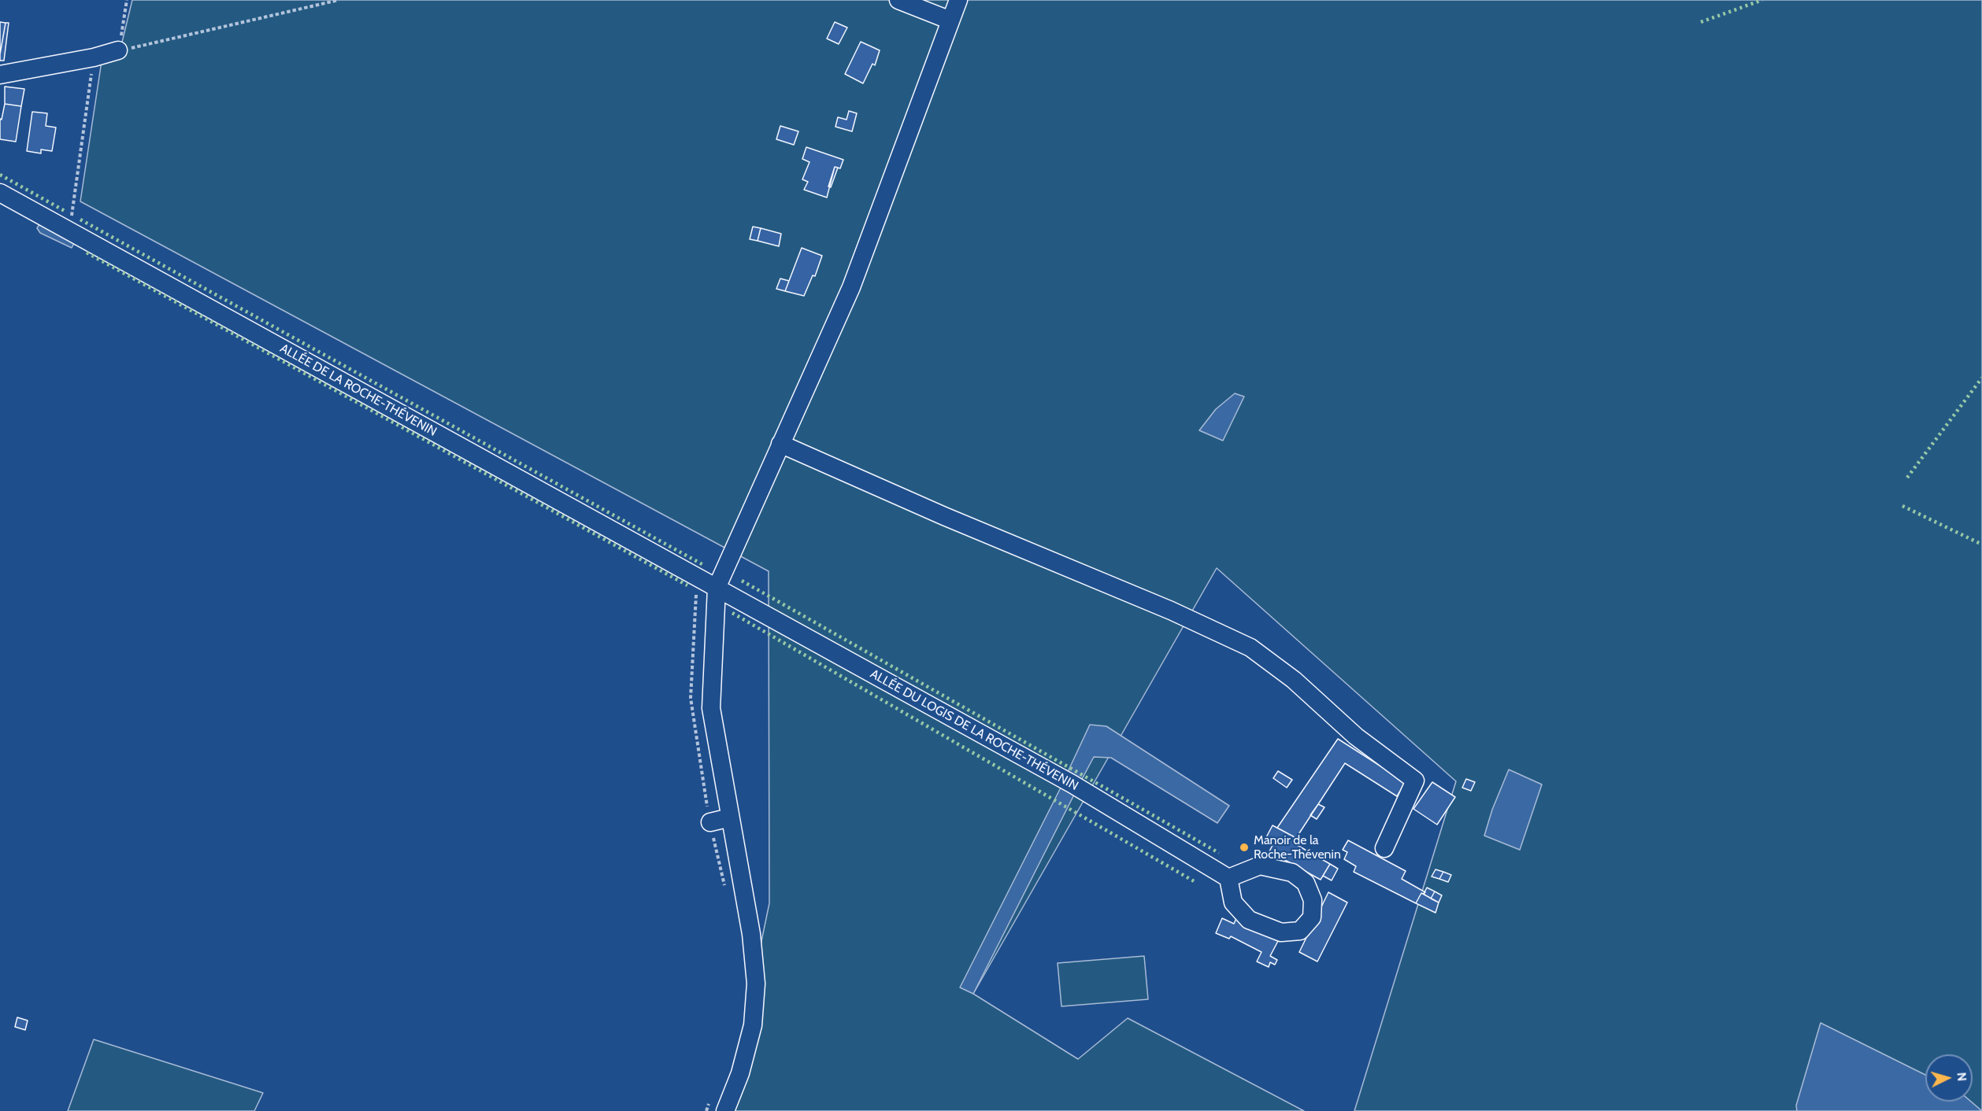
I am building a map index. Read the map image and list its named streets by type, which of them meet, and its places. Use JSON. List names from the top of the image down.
{
  "streets": {
    "street": ["ALLÉE DE LA ROCHE-THÉVENIN", "ALLÉE DU LOGIS DE LA ROCHE-THÉVENIN"]
  },
  "crossings": [
    ["ALLÉE DE LA ROCHE-THÉVENIN", "ALLÉE DU LOGIS DE LA ROCHE-THÉVENIN"]
  ],
  "places": ["Manoir de la Roche-Thévenin"],
  "north": "right"
}
